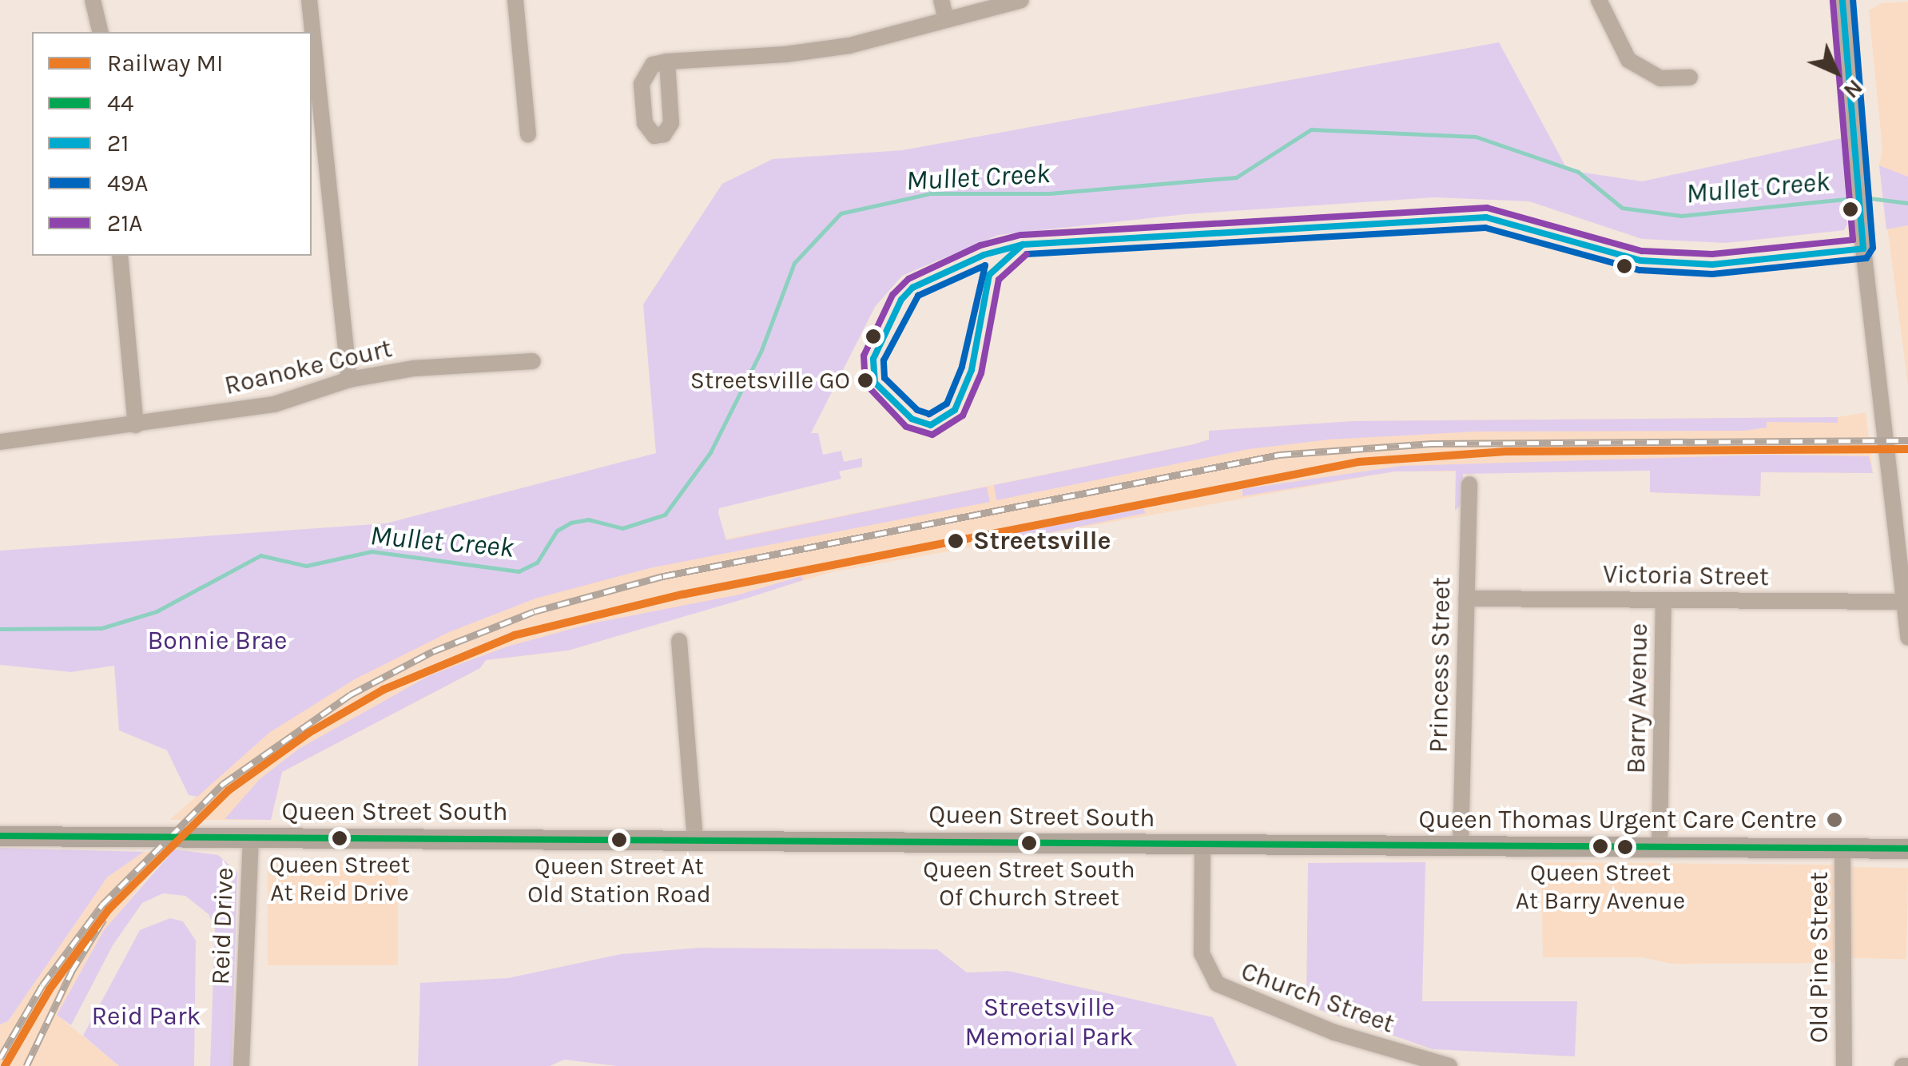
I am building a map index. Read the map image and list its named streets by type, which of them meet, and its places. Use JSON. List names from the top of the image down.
{
  "streets": {
    "main road": ["Queen Street South"],
    "street": [
      "Roanoke Court",
      "Victoria Street",
      "Princess Street",
      "Barry Avenue",
      "Reid Drive",
      "Old Pine Street",
      "Church Street"
    ]
  },
  "crossings": [
    ["Victoria Street", "Princess Street"],
    ["Victoria Street", "Barry Avenue"],
    ["Princess Street", "Queen Street South"],
    ["Barry Avenue", "Queen Street South"],
    ["Queen Street South", "Reid Drive"],
    ["Queen Street South", "Old Pine Street"],
    ["Queen Street South", "Church Street"]
  ],
  "water": ["Mullet Creek"],
  "parks": ["Bonnie Brae", "Streetsville Memorial Park", "Reid Park"],
  "places": [
    "Streetsville GO",
    "Streetsville",
    "Queen Thomas Urgent Care Centre",
    "Queen Street At Reid Drive",
    "Queen Street At Old Station Road",
    "Queen Street South Of Church Street",
    "Queen Street At Barry Avenue"
  ],
  "lines": [
    "transit line 21",
    "transit line 49A",
    "transit line 21A",
    "rail line MI",
    "transit line 44"
  ],
  "legend": [
    "Railway MI",
    "44",
    "21",
    "49A",
    "21A"
  ],
  "north": "bottom right"
}
